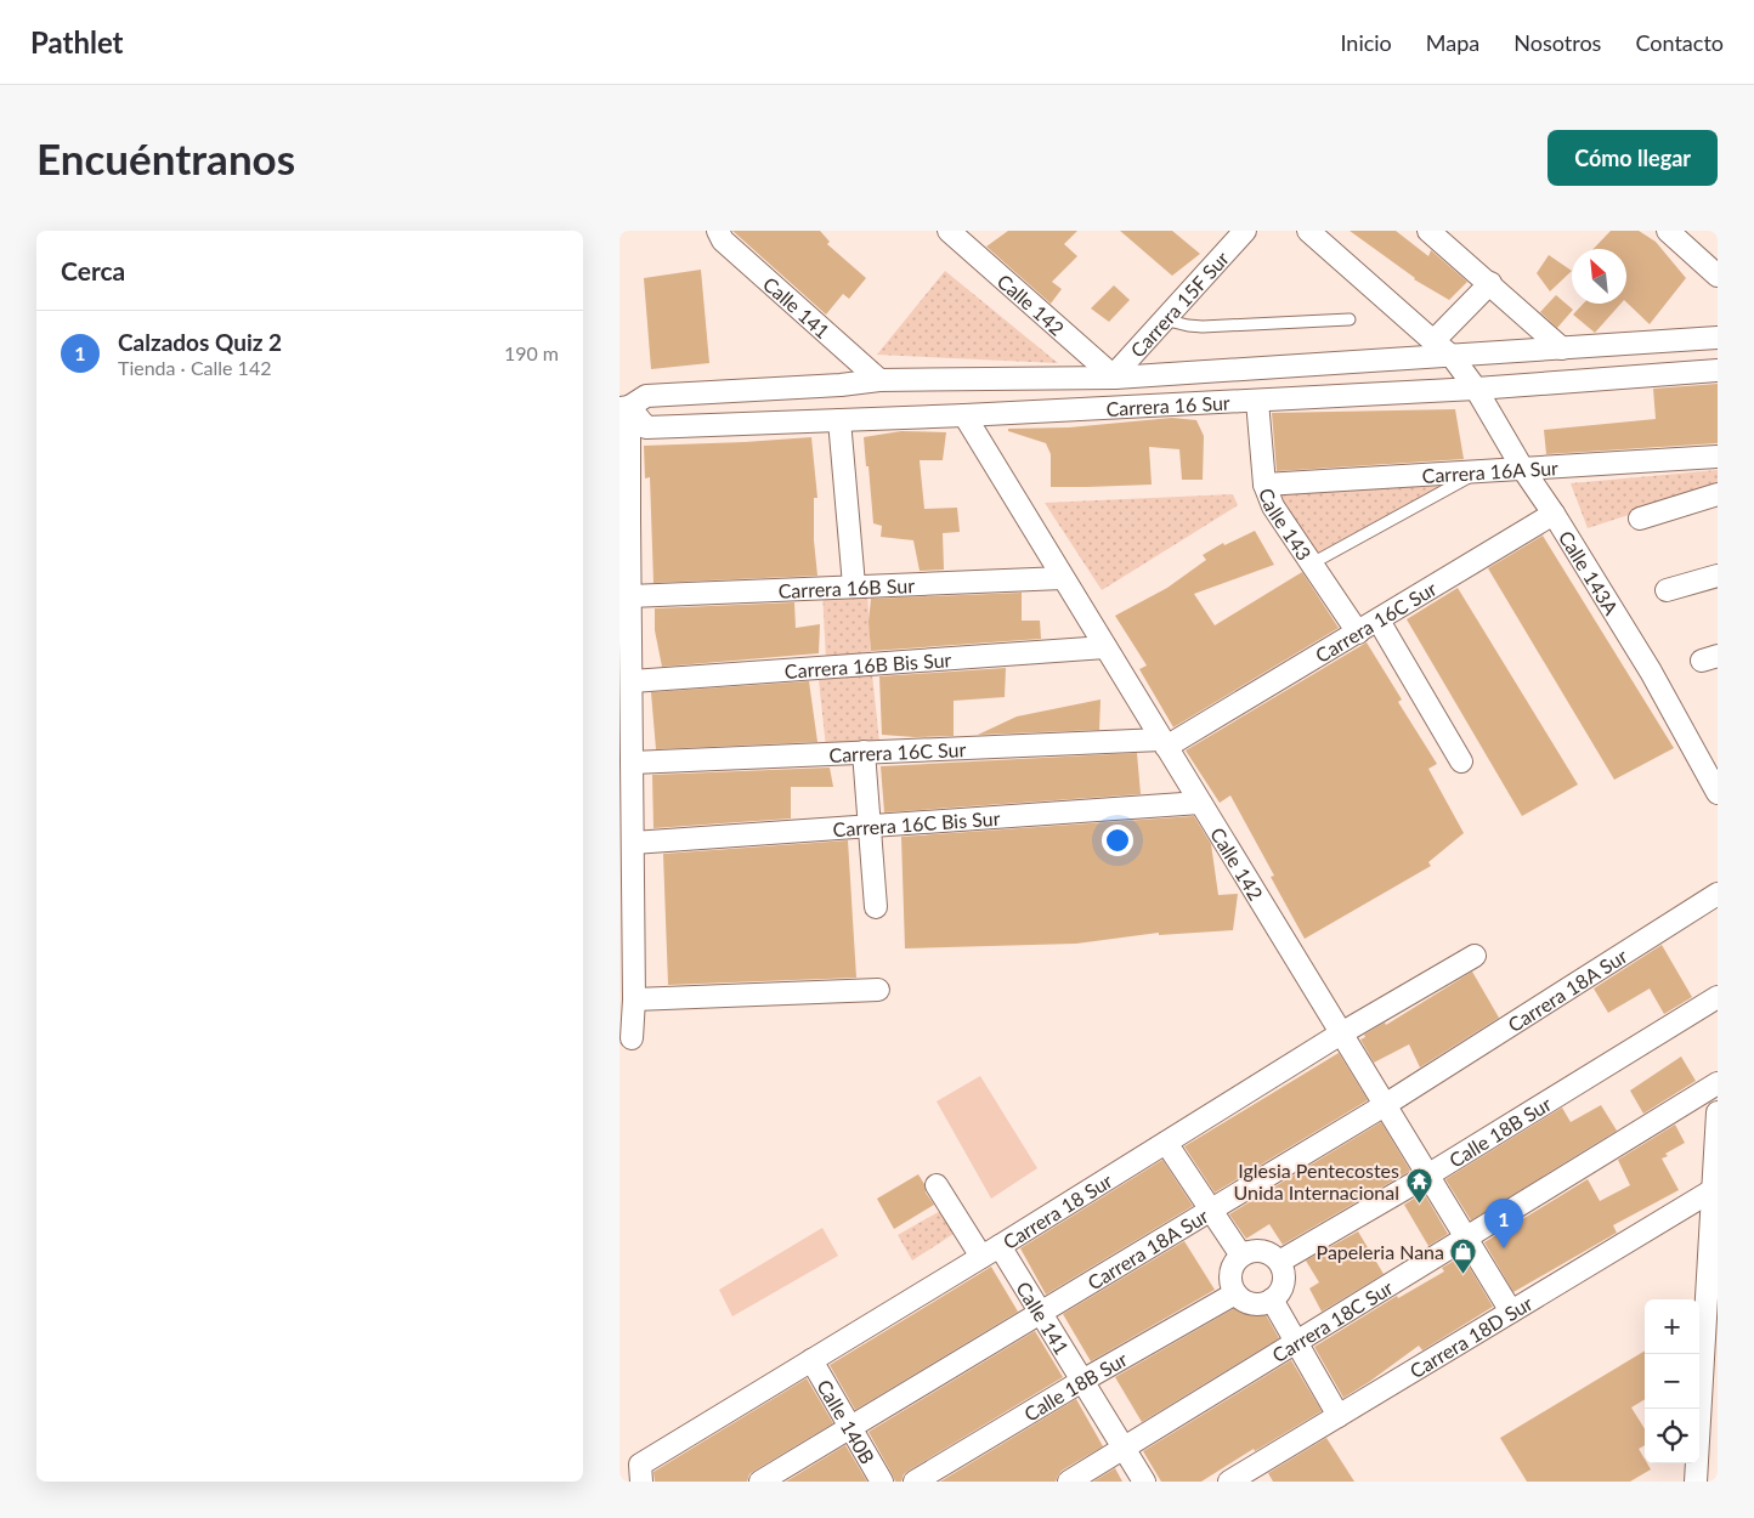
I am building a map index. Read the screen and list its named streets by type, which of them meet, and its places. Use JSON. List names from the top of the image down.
{
  "streets": {
    "street": [
      "Carrera 15F Sur",
      "Calle 142",
      "Calle 141",
      "Carrera 16 Sur",
      "Carrera 16A Sur",
      "Calle 143",
      "Calle 143A",
      "Carrera 16B Sur",
      "Carrera 16C Sur",
      "Carrera 16B Bis Sur",
      "Carrera 16C Bis Sur",
      "Carrera 18A Sur",
      "Calle 18B Sur",
      "Carrera 18 Sur",
      "Carrera 18C Sur",
      "Carrera 18D Sur",
      "Calle 140B"
    ]
  },
  "crossings": [
    ["Carrera 15F Sur", "Calle 142"],
    ["Carrera 15F Sur", "Carrera 16 Sur"],
    ["Calle 142", "Carrera 16 Sur"],
    ["Calle 142", "Carrera 16B Sur"],
    ["Calle 142", "Carrera 16C Sur"],
    ["Calle 142", "Carrera 16B Bis Sur"],
    ["Calle 142", "Carrera 16C Bis Sur"],
    ["Calle 142", "Carrera 18A Sur"],
    ["Calle 142", "Calle 18B Sur"],
    ["Calle 142", "Carrera 18 Sur"],
    ["Calle 142", "Carrera 18C Sur"],
    ["Calle 142", "Carrera 18D Sur"],
    ["Calle 141", "Carrera 16 Sur"],
    ["Calle 141", "Carrera 18A Sur"],
    ["Calle 141", "Calle 18B Sur"],
    ["Calle 141", "Carrera 18 Sur"],
    ["Calle 141", "Carrera 18C Sur"],
    ["Carrera 16 Sur", "Calle 143"],
    ["Carrera 16 Sur", "Calle 143A"],
    ["Carrera 16A Sur", "Calle 143"],
    ["Carrera 16A Sur", "Calle 143A"],
    ["Calle 143", "Carrera 16C Sur"],
    ["Calle 143A", "Carrera 16C Sur"],
    ["Carrera 18A Sur", "Calle 140B"],
    ["Carrera 18 Sur", "Calle 140B"]
  ],
  "places": {
    "temple": ["Iglesia Pentecostes Unida Internacional"],
    "shop": ["Papeleria Nana"]
  },
  "north": "top left",
  "page": {
    "header": "Pathlet",
    "nav": [
      "Inicio",
      "Mapa",
      "Nosotros",
      "Contacto"
    ],
    "buttons": "Cómo llegar",
    "title": "Encuéntranos",
    "heading": "Cerca",
    "list": [
      {
        "mark": "1",
        "name": "Calzados Quiz 2",
        "note": "Tienda · Calle 142",
        "value": "190 m"
      }
    ],
    "pins": "1",
    "map_buttons": ["+", "−"]
  }
}
